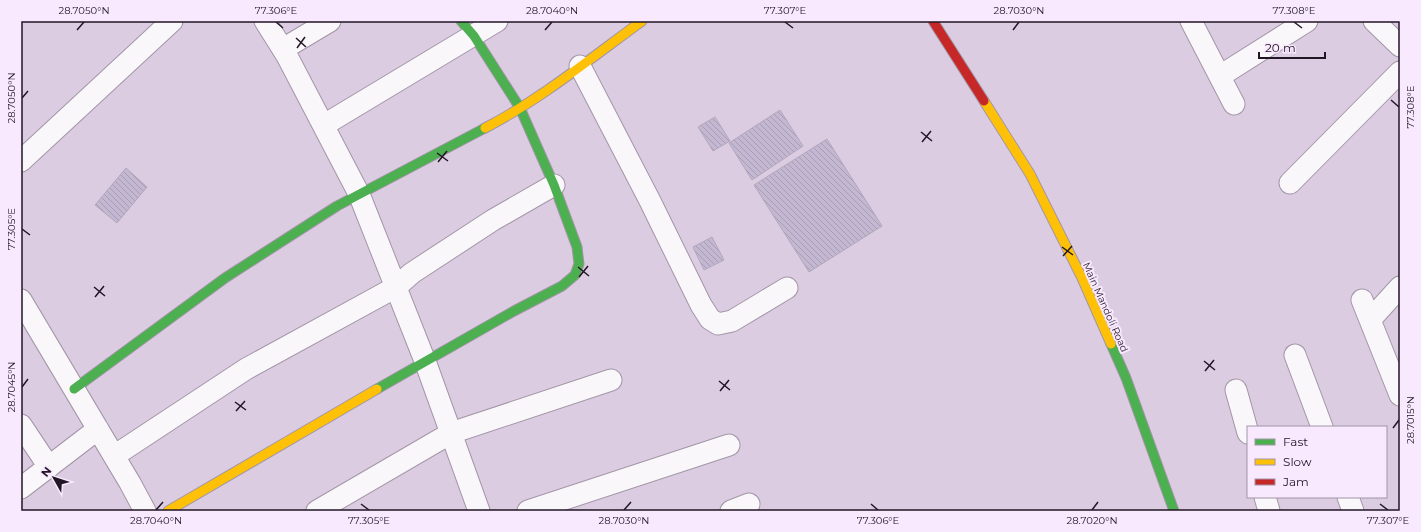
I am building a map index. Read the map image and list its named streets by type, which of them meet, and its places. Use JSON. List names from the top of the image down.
{
  "streets": {
    "street": ["Main Mandoli Road"]
  },
  "legend": ["Fast", "Slow", "Jam"],
  "scale_bar": "20 m",
  "north": "top left",
  "coordinates": [
    "28.7050°N",
    "77.306°E",
    "28.7040°N",
    "77.307°E",
    "28.7030°N",
    "77.308°E",
    "77.305°E",
    "28.7045°N",
    "28.7015°N",
    "28.7020°N"
  ]
}
